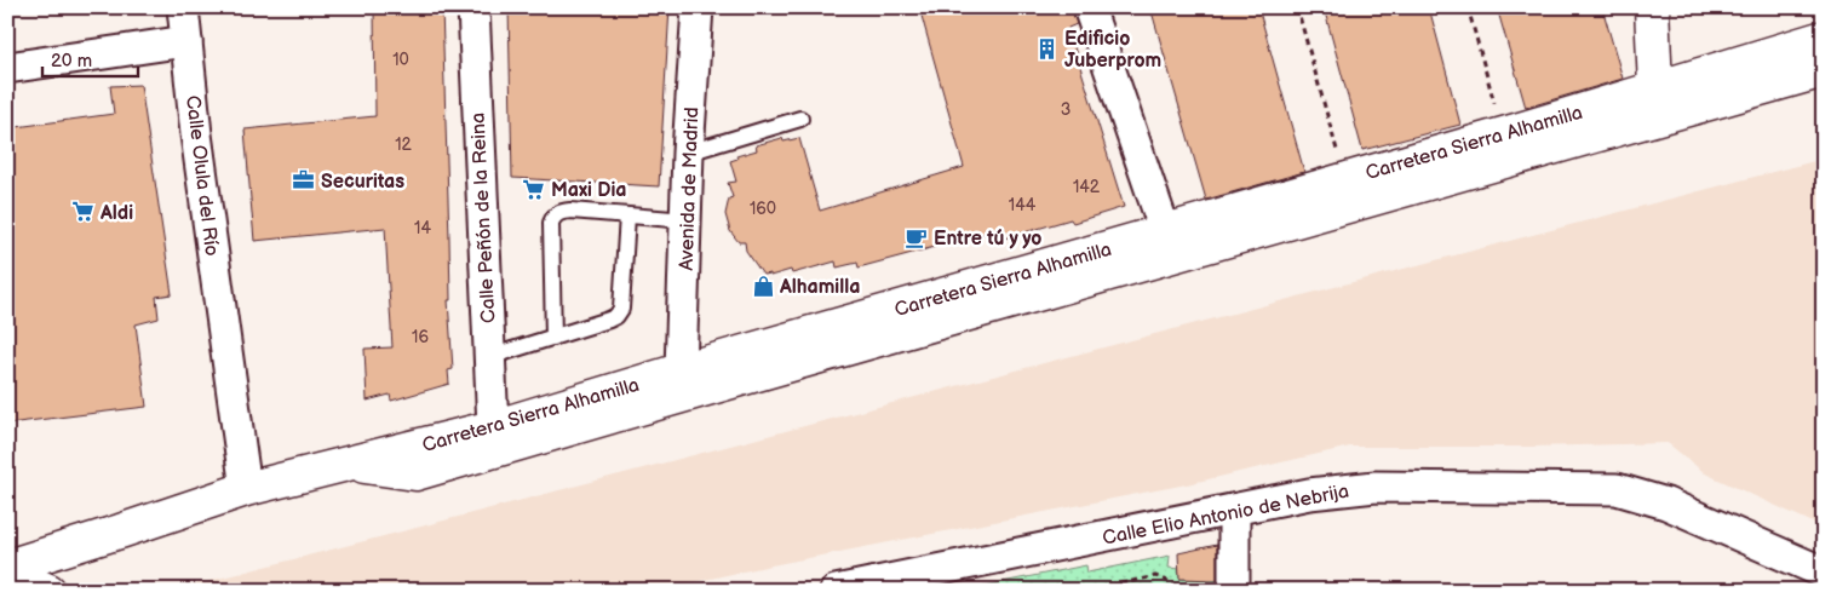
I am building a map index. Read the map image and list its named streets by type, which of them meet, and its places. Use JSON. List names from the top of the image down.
{
  "streets": {
    "main road": ["Carretera Sierra Alhamilla"],
    "street": [
      "Calle Olula del Río",
      "Avenida de Madrid",
      "Calle Peñón de la Reina",
      "Calle Elio Antonio de Nebrija"
    ]
  },
  "crossings": [
    ["Carretera Sierra Alhamilla", "Calle Olula del Río"],
    ["Carretera Sierra Alhamilla", "Avenida de Madrid"],
    ["Carretera Sierra Alhamilla", "Calle Peñón de la Reina"]
  ],
  "places": {
    "building": ["Edificio Juberprom"],
    "office": ["Securitas"],
    "supermarket": ["Maxi Dia", "Aldi"],
    "cafe": ["Entre tú y yo"],
    "shop": ["Alhamilla"]
  },
  "house_numbers": [
    "10",
    "3",
    "12",
    "142",
    "144",
    "160",
    "14",
    "16"
  ],
  "scale_bar": "20 m"
}
